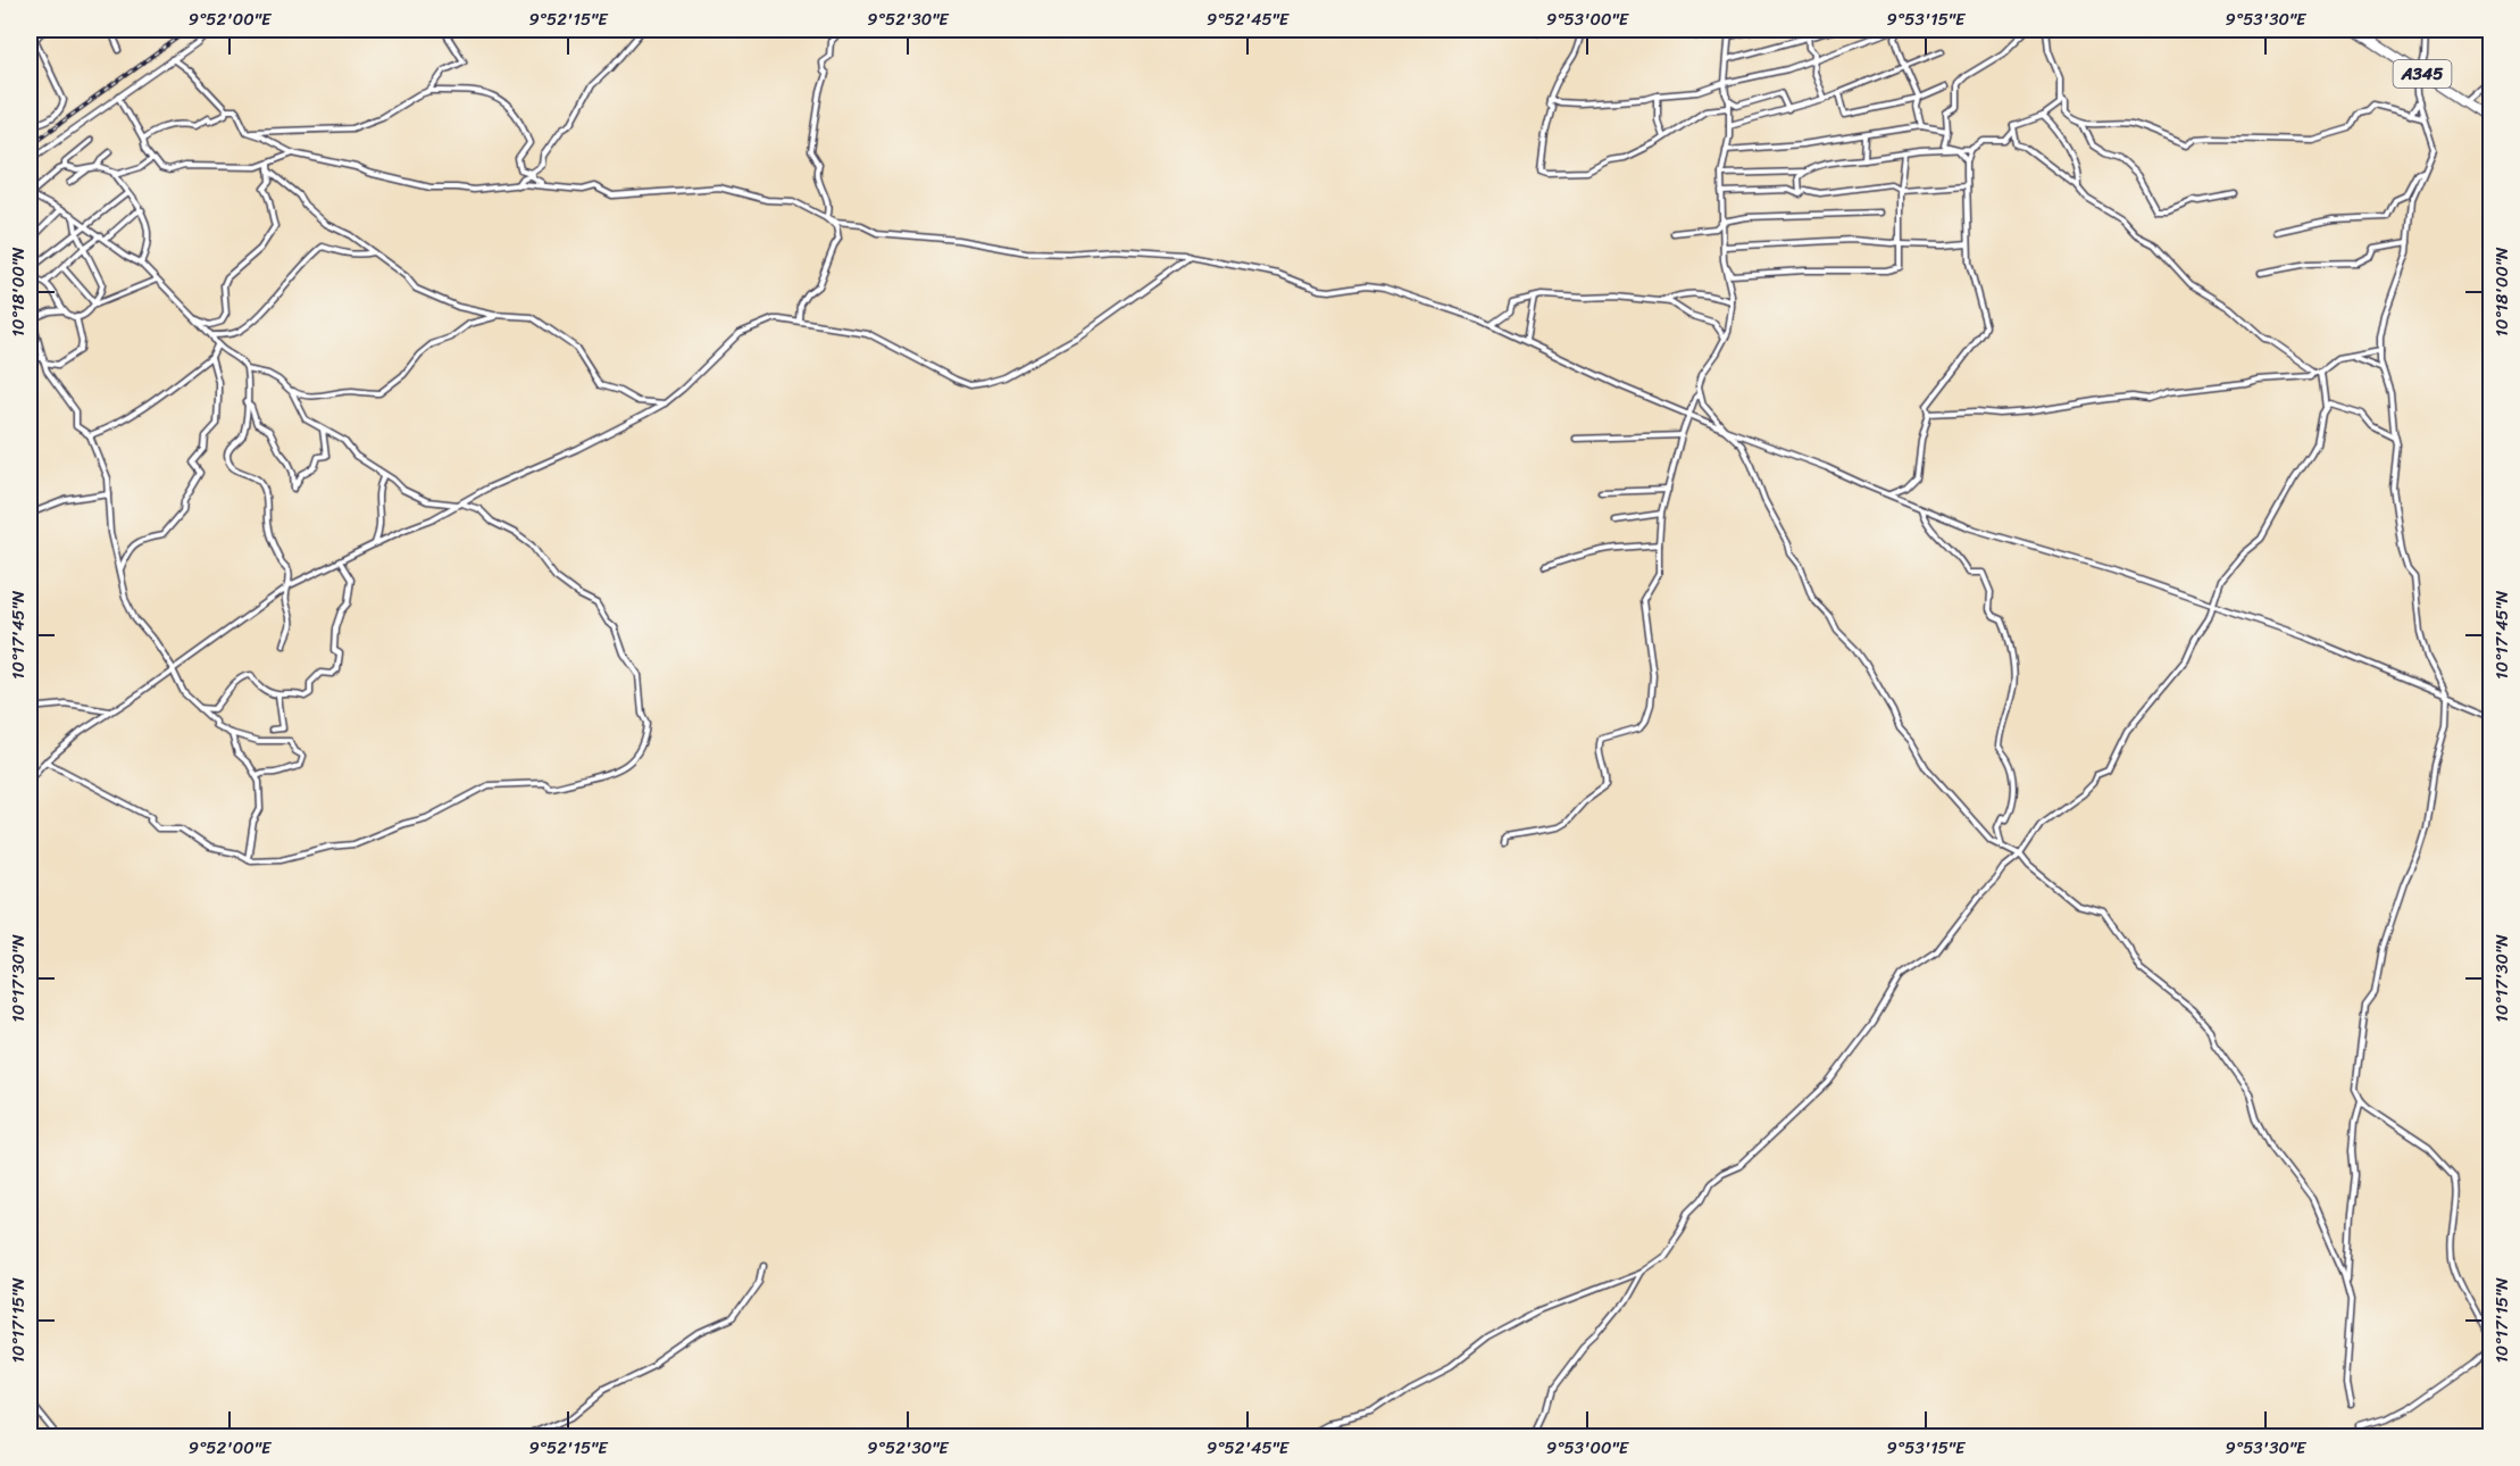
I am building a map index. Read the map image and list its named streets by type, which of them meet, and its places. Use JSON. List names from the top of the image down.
{
  "streets": {
    "highway": ["A345"]
  },
  "coordinates": [
    "9°52'00\"E",
    "9°52'15\"E",
    "9°52'30\"E",
    "9°52'45\"E",
    "9°53'00\"E",
    "9°53'15\"E",
    "9°53'30\"E",
    "10°18'00\"N",
    "10°17'45\"N",
    "10°17'30\"N",
    "10°17'15\"N"
  ]
}
